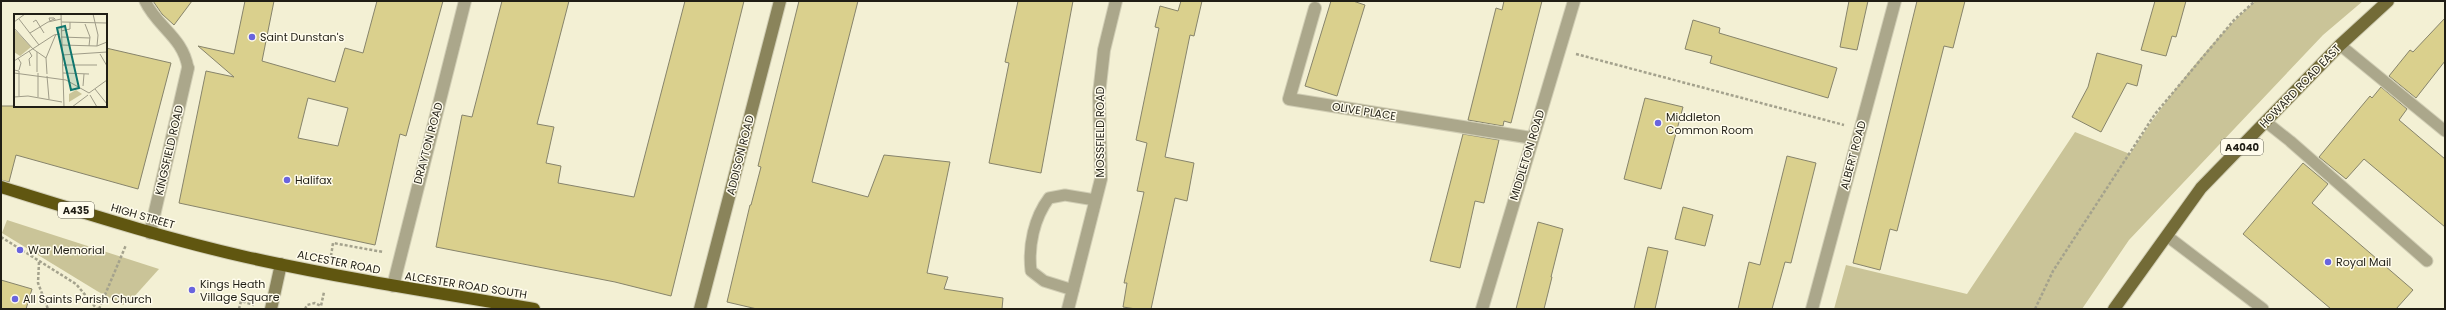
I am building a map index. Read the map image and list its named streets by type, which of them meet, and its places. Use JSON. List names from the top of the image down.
{
  "streets": {
    "highway": [
      "A435",
      "HIGH STREET",
      "ALCESTER ROAD",
      "ALCESTER ROAD SOUTH"
    ],
    "main road": ["HOWARD ROAD EAST", "A4040", "ADDISON ROAD"],
    "street": [
      "OLIVE PLACE",
      "MOSSFIELD ROAD",
      "DRAYTON ROAD",
      "KINGSFIELD ROAD",
      "MIDDLETON ROAD",
      "ALBERT ROAD"
    ]
  },
  "crossings": [
    ["OLIVE PLACE", "MIDDLETON ROAD"],
    ["DRAYTON ROAD", "ALCESTER ROAD"],
    ["DRAYTON ROAD", "ALCESTER ROAD SOUTH"],
    ["KINGSFIELD ROAD", "HIGH STREET"],
    ["HIGH STREET", "ALCESTER ROAD"],
    ["ALCESTER ROAD", "ALCESTER ROAD SOUTH"]
  ],
  "places": [
    "Saint Dunstan's",
    "Middleton Common Room",
    "Halifax",
    "War Memorial",
    "Royal Mail",
    "Kings Heath Village Square",
    "All Saints Parish Church"
  ]
}
